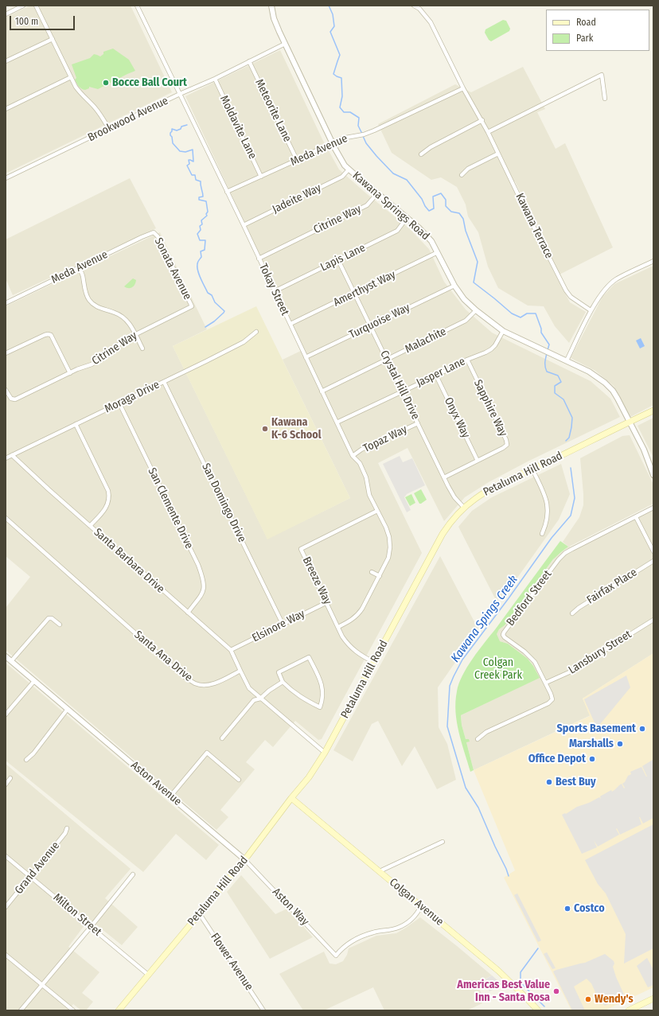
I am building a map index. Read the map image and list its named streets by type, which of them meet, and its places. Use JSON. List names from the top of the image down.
{
  "streets": {
    "main road": ["Petaluma Hill Road", "Colgan Avenue"],
    "street": [
      "Meteorite Lane",
      "Brookwood Avenue",
      "Moldavite Lane",
      "Meda Avenue",
      "Jadeite Way",
      "Kawana Springs Road",
      "Citrine Way",
      "Kawana Terrace",
      "Lapis Lane",
      "Sonata Avenue",
      "Amerthyst Way",
      "Tokay Street",
      "Turquoise Way",
      "Malachite",
      "Jasper Lane",
      "Crystal Hill Drive",
      "Moraga Drive",
      "Sapphire Way",
      "Onyx Way",
      "Topaz Way",
      "San Domingo Drive",
      "San Clemente Drive",
      "Santa Barbara Drive",
      "Breeze Way",
      "Fairfax Place",
      "Bedford Street",
      "Elsinore Way",
      "Lansbury Street",
      "Santa Ana Drive",
      "Aston Avenue",
      "Grand Avenue",
      "Aston Way",
      "Milton Street",
      "Flower Avenue"
    ]
  },
  "crossings": [
    ["Meteorite Lane", "Brookwood Avenue"],
    ["Meteorite Lane", "Meda Avenue"],
    ["Brookwood Avenue", "Moldavite Lane"],
    ["Brookwood Avenue", "Kawana Springs Road"],
    ["Brookwood Avenue", "Tokay Street"],
    ["Moldavite Lane", "Meda Avenue"],
    ["Meda Avenue", "Kawana Springs Road"],
    ["Meda Avenue", "Kawana Terrace"],
    ["Meda Avenue", "Sonata Avenue"],
    ["Meda Avenue", "Tokay Street"],
    ["Jadeite Way", "Kawana Springs Road"],
    ["Jadeite Way", "Tokay Street"],
    ["Kawana Springs Road", "Citrine Way"],
    ["Kawana Springs Road", "Lapis Lane"],
    ["Kawana Springs Road", "Amerthyst Way"],
    ["Kawana Springs Road", "Turquoise Way"],
    ["Kawana Springs Road", "Malachite"],
    ["Kawana Springs Road", "Jasper Lane"],
    ["Kawana Springs Road", "Petaluma Hill Road"],
    ["Citrine Way", "Sonata Avenue"],
    ["Citrine Way", "Tokay Street"],
    ["Lapis Lane", "Tokay Street"],
    ["Lapis Lane", "Crystal Hill Drive"],
    ["Amerthyst Way", "Tokay Street"],
    ["Amerthyst Way", "Crystal Hill Drive"],
    ["Tokay Street", "Turquoise Way"],
    ["Tokay Street", "Malachite"],
    ["Tokay Street", "Jasper Lane"],
    ["Tokay Street", "Topaz Way"],
    ["Tokay Street", "Breeze Way"],
    ["Turquoise Way", "Crystal Hill Drive"],
    ["Malachite", "Crystal Hill Drive"],
    ["Jasper Lane", "Crystal Hill Drive"],
    ["Jasper Lane", "Sapphire Way"],
    ["Jasper Lane", "Onyx Way"],
    ["Crystal Hill Drive", "Sapphire Way"],
    ["Crystal Hill Drive", "Topaz Way"],
    ["Crystal Hill Drive", "Petaluma Hill Road"],
    ["Moraga Drive", "San Domingo Drive"],
    ["Moraga Drive", "San Clemente Drive"],
    ["Moraga Drive", "Santa Barbara Drive"],
    ["Sapphire Way", "Onyx Way"],
    ["Petaluma Hill Road", "Breeze Way"],
    ["Petaluma Hill Road", "Aston Avenue"],
    ["Petaluma Hill Road", "Colgan Avenue"],
    ["Petaluma Hill Road", "Aston Way"],
    ["Petaluma Hill Road", "Milton Street"],
    ["Petaluma Hill Road", "Flower Avenue"],
    ["San Domingo Drive", "Elsinore Way"],
    ["San Clemente Drive", "Santa Barbara Drive"],
    ["Santa Barbara Drive", "Elsinore Way"],
    ["Santa Barbara Drive", "Santa Ana Drive"],
    ["Breeze Way", "Elsinore Way"],
    ["Bedford Street", "Lansbury Street"],
    ["Aston Avenue", "Aston Way"],
    ["Grand Avenue", "Milton Street"],
    ["Colgan Avenue", "Aston Way"]
  ],
  "water": ["Kawana Spings Creek"],
  "parks": ["Colgan Creek Park"],
  "places": [
    "Bocce Ball Court",
    "Kawana K-6 School",
    "Sports Basement",
    "Marshalls",
    "Office Depot",
    "Best Buy",
    "Costco",
    "Americas Best Value Inn - Santa Rosa",
    "Wendy's"
  ],
  "legend": ["Road", "Park"],
  "scale_bar": "100 m"
}
